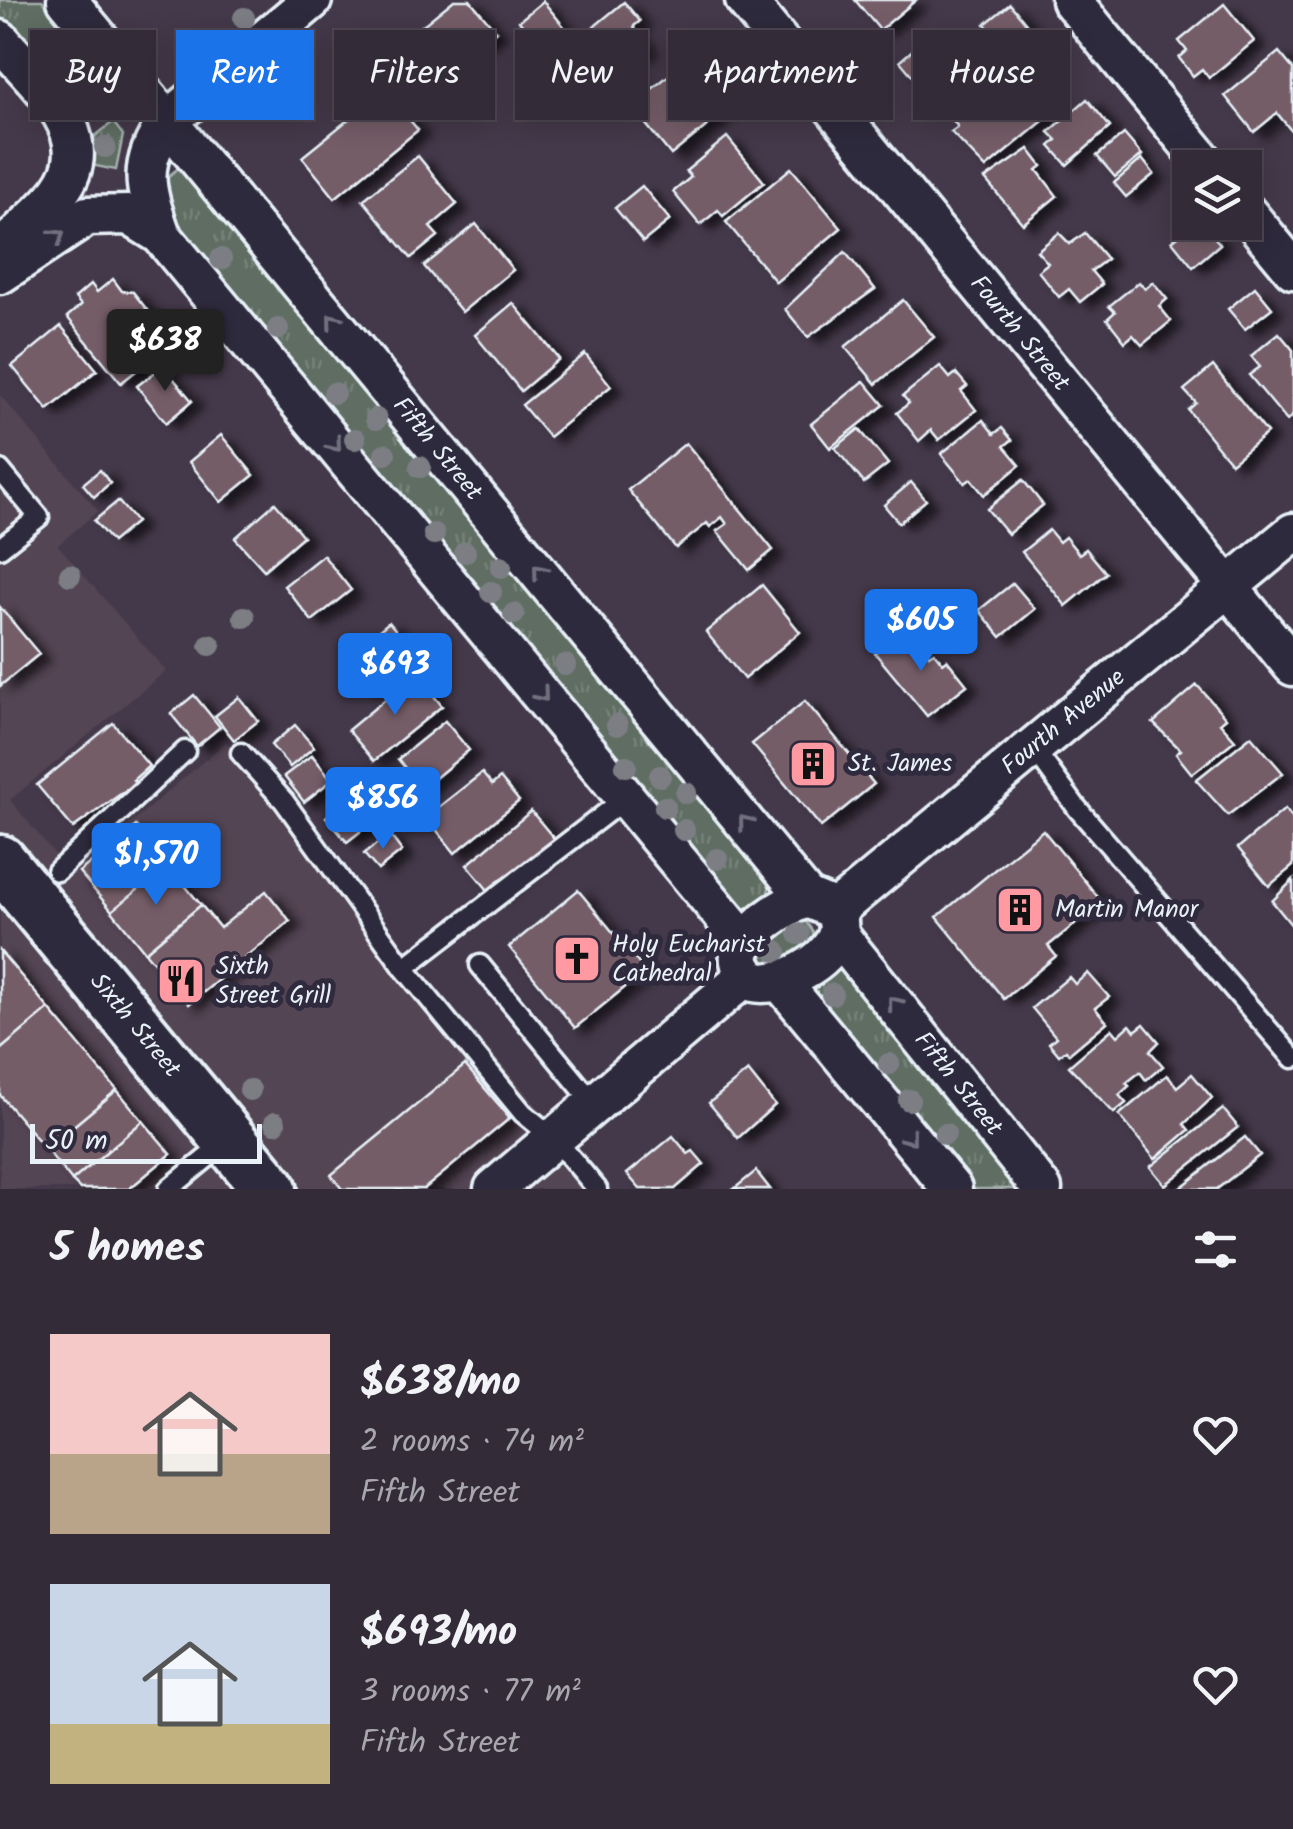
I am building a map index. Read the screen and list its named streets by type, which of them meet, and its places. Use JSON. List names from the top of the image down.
{
  "streets": {
    "street": [
      "Fourth Street",
      "Fifth Street",
      "Fourth Avenue",
      "Sixth Street"
    ]
  },
  "crossings": [
    ["Fourth Street", "Fourth Avenue"],
    ["Fifth Street", "Fourth Avenue"]
  ],
  "places": {
    "building": ["St. James", "Martin Manor"],
    "church": ["Holy Eucharist Cathedral"],
    "restaurant": ["Sixth Street Grill"]
  },
  "scale_bar": "50 m",
  "page": {
    "chip": [
      "Buy",
      "Rent",
      "Filters",
      "New",
      "Apartment",
      "House"
    ],
    "price": [
      "$638",
      "$605",
      "$693",
      "$856",
      "$1,570"
    ],
    "scale": "50 m",
    "heading": "5 homes",
    "list": [
      {
        "name": "$638/mo",
        "note": "2 rooms · 74 m² · Fifth Street"
      },
      {
        "name": "$693/mo",
        "note": "3 rooms · 77 m² · Fifth Street"
      }
    ]
  }
}
